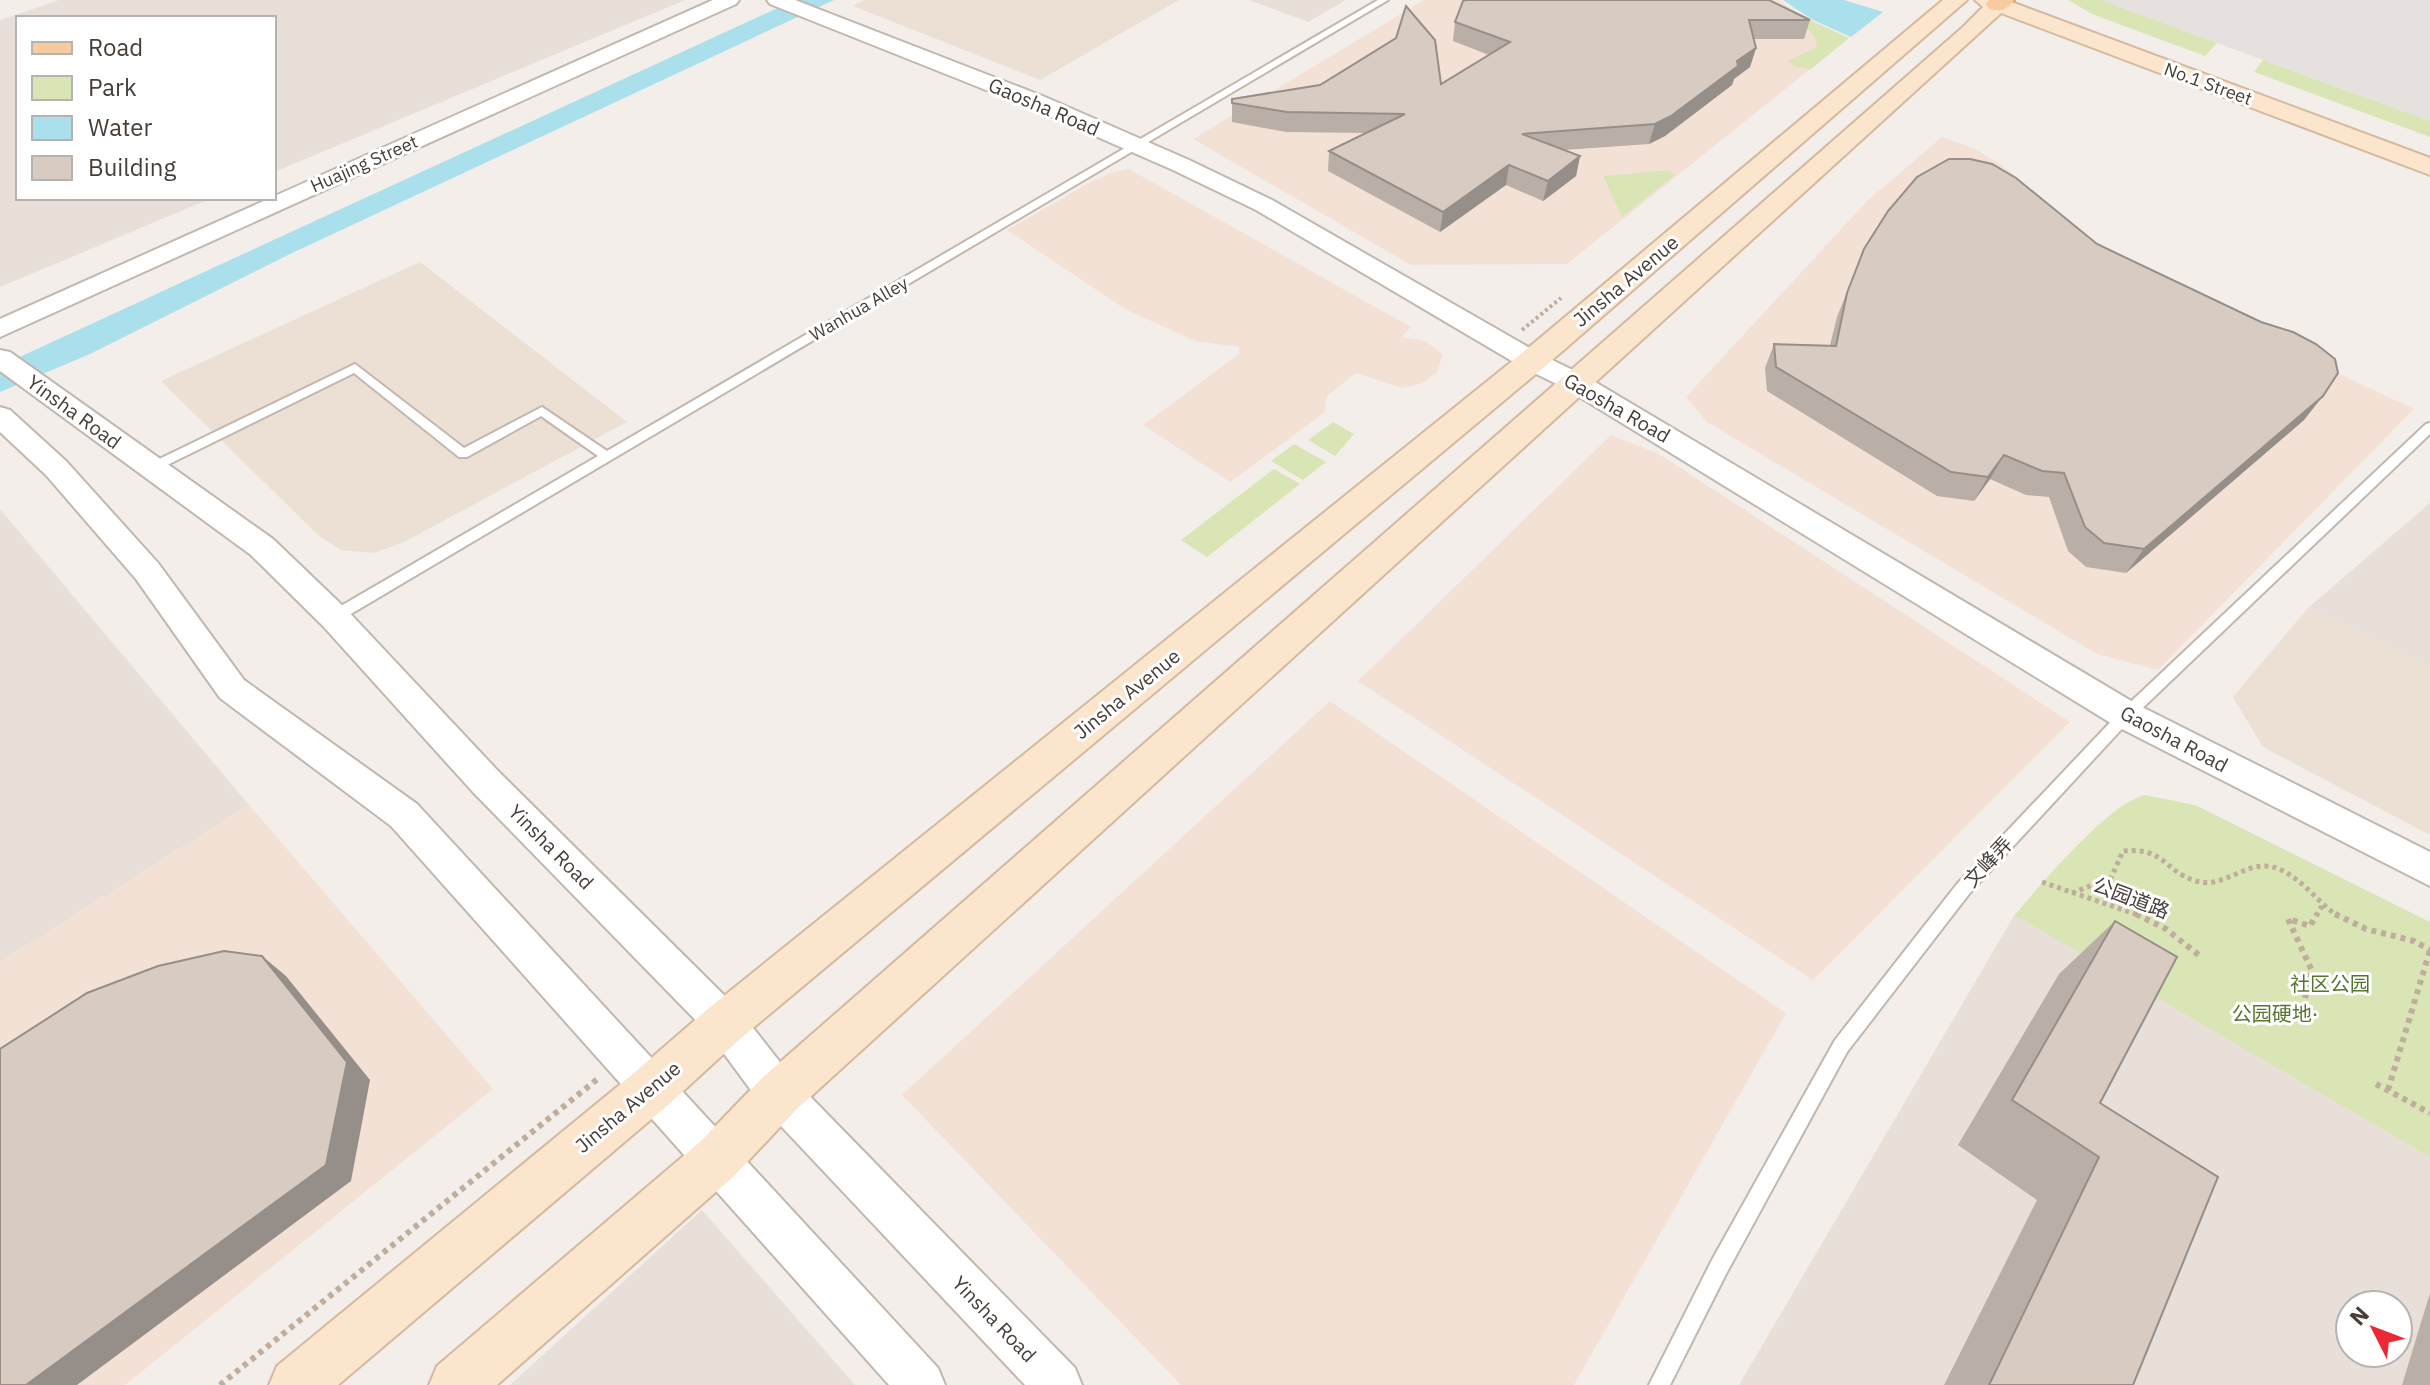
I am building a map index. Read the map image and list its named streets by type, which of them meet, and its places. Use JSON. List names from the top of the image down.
{
  "streets": {
    "main road": ["No.1 Street", "Jinsha Avenue"],
    "street": ["Gaosha Road", "Huajing Street", "Yinsha Road"],
    "lane": ["Wanhua Alley", "文峰弄"],
    "path": ["公园道路"]
  },
  "crossings": [
    ["No.1 Street", "Jinsha Avenue"],
    ["Gaosha Road", "Jinsha Avenue"],
    ["Gaosha Road", "Wanhua Alley"],
    ["Gaosha Road", "文峰弄"],
    ["Jinsha Avenue", "Yinsha Road"],
    ["Wanhua Alley", "Yinsha Road"]
  ],
  "parks": ["社区公园", "公园硬地·"],
  "legend": [
    "Road",
    "Park",
    "Water",
    "Building"
  ],
  "north": "top left"
}
